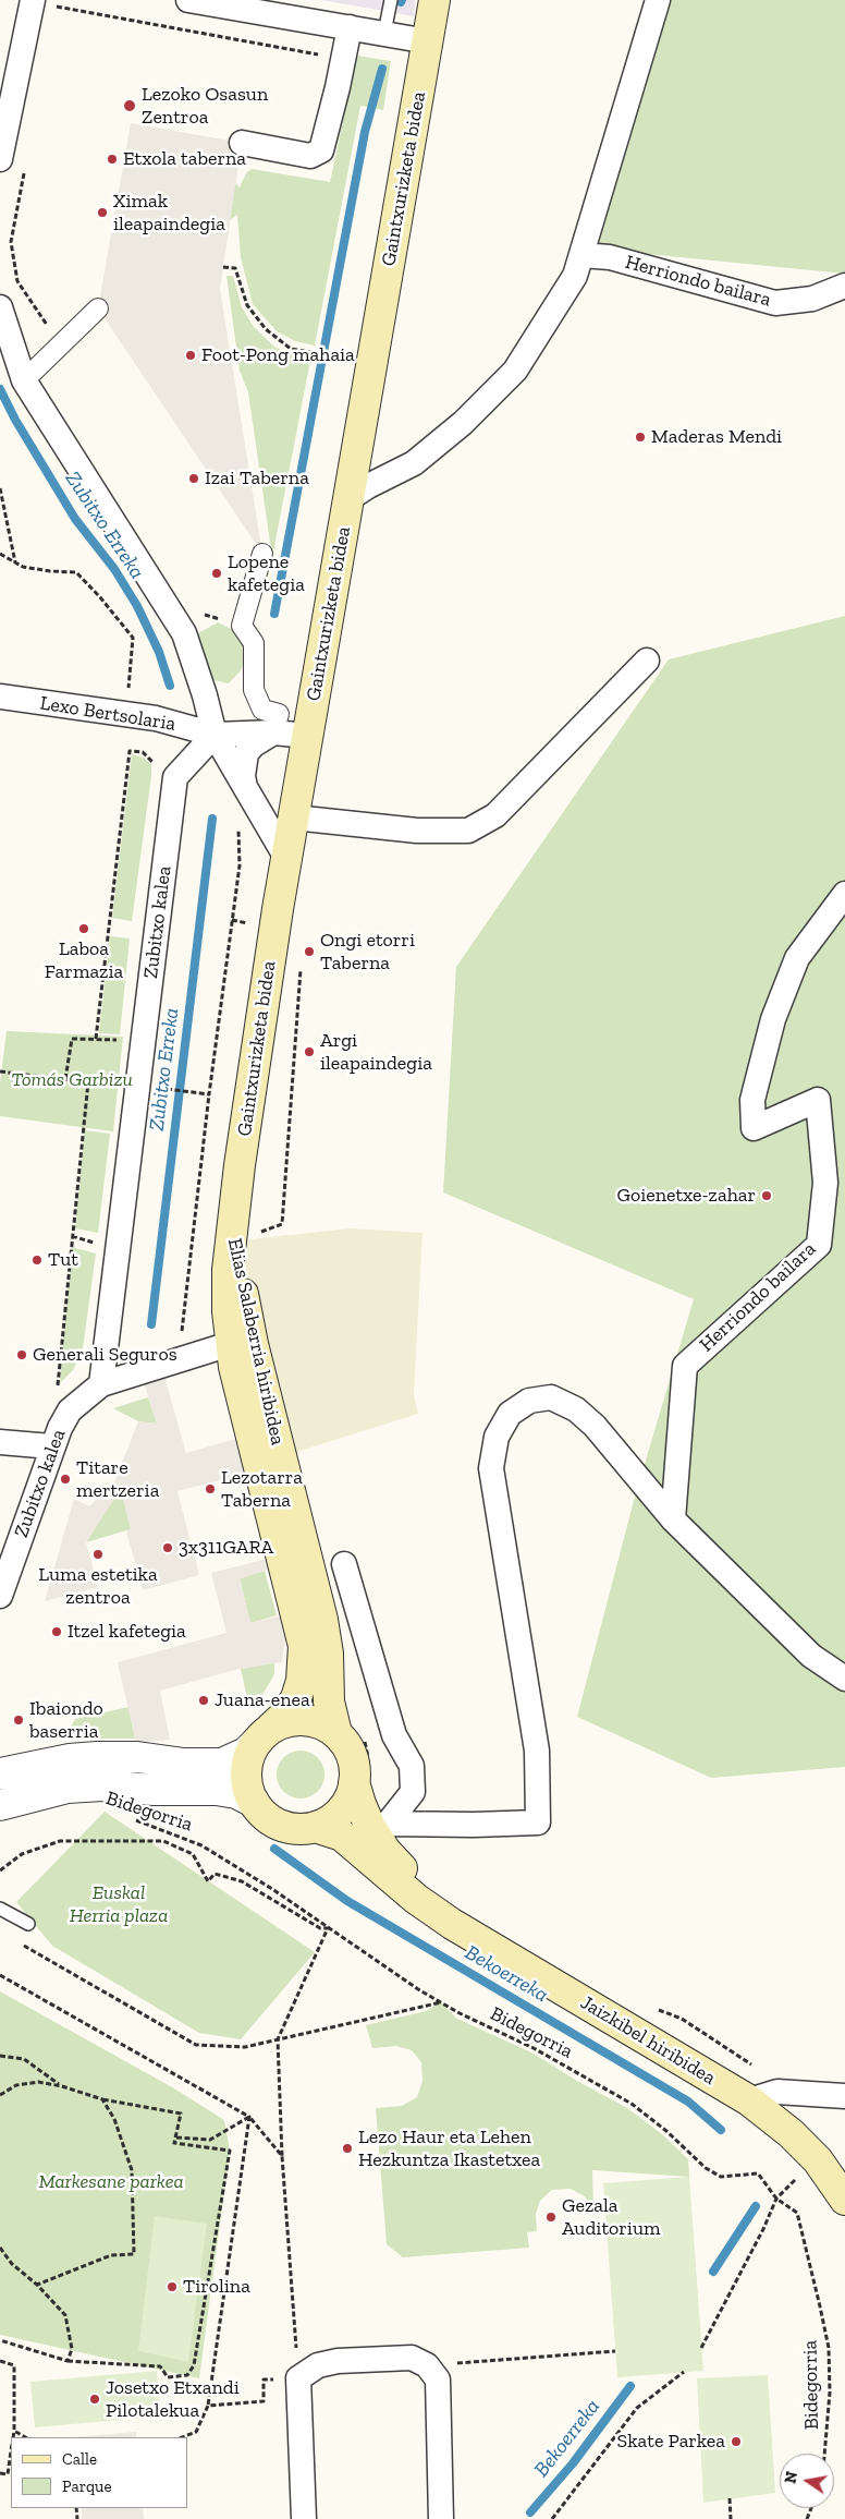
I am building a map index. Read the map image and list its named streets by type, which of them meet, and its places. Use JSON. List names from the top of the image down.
{
  "streets": {
    "main road": ["Gaintxurizketa bidea", "Elias Salaberria hiribidea", "Jaizkibel hiribidea"],
    "street": ["Herriondo bailara", "Lexo Bertsolaria", "Zubitxo kalea"],
    "path": ["Bidegorria"]
  },
  "crossings": [
    ["Gaintxurizketa bidea", "Lexo Bertsolaria"],
    ["Gaintxurizketa bidea", "Elias Salaberria hiribidea"],
    ["Lexo Bertsolaria", "Zubitxo kalea"],
    ["Zubitxo kalea", "Elias Salaberria hiribidea"],
    ["Elias Salaberria hiribidea", "Jaizkibel hiribidea"]
  ],
  "water": ["Zubitxo Erreka", "Bekoerreka"],
  "parks": ["Tomás Garbizu", "Euskal Herria plaza", "Markesane parkea"],
  "places": [
    "Lezoko Osasun Zentroa",
    "Etxola taberna",
    "Ximak ileapaindegia",
    "Foot-Pong mahaia",
    "Maderas Mendi",
    "Izai Taberna",
    "Lopene kafetegia",
    "Laboa Farmazia",
    "Ongi etorri Taberna",
    "Argi ileapaindegia",
    "Goienetxe-zahar",
    "Tut",
    "Generali Seguros",
    "Titare mertzeria",
    "Lezotarra Taberna",
    "3x311GARA",
    "Luma estetika zentroa",
    "Itzel kafetegia",
    "Juana-enea",
    "Ibaiondo baserria",
    "Lezo Haur eta Lehen Hezkuntza Ikastetxea",
    "Gezala Auditorium",
    "Tirolina",
    "Josetxo Etxandi Pilotalekua",
    "Skate Parkea"
  ],
  "legend": ["Calle", "Parque"],
  "north": "left"
}
